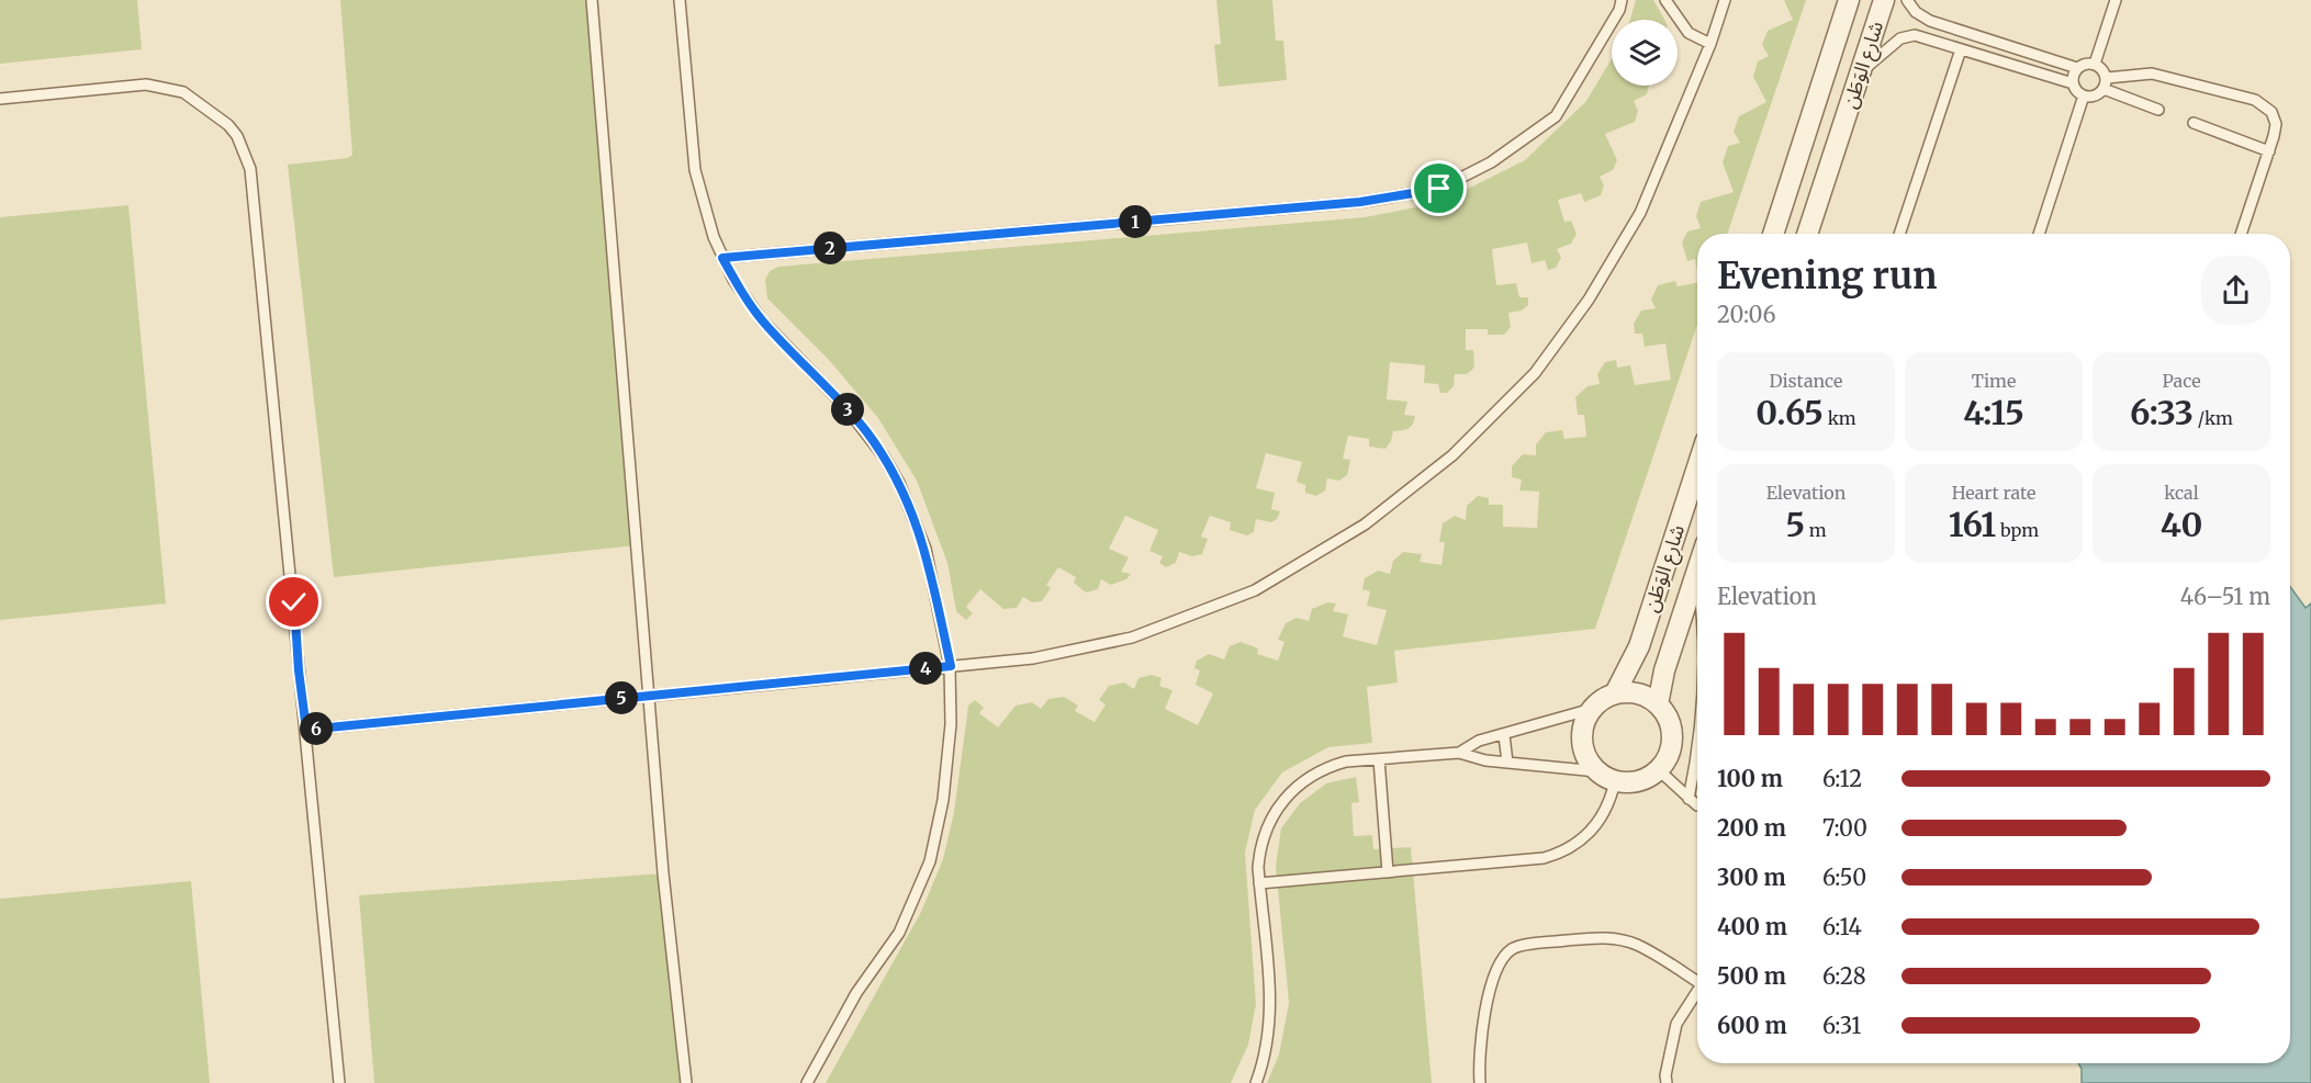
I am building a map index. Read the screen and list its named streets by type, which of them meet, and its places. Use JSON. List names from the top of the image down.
{
  "streets": {
    "street": ["شارع الوَطَن"]
  },
  "page": {
    "pins": [
      "1",
      "2",
      "3",
      "4",
      "5",
      "6"
    ],
    "heading": ["Evening run", "20:06"],
    "stats": [
      ["Distance", "0.65 km"],
      ["Time", "4:15"],
      ["Pace", "6:33 /km"],
      ["Elevation", "5 m"],
      ["Heart rate", "161 bpm"],
      ["kcal", "40"]
    ],
    "chart": ["Elevation", "46–51 m"],
    "list": [
      {
        "name": "100 m",
        "note": "6:12"
      },
      {
        "name": "200 m",
        "note": "7:00"
      },
      {
        "name": "300 m",
        "note": "6:50"
      },
      {
        "name": "400 m",
        "note": "6:14"
      },
      {
        "name": "500 m",
        "note": "6:28"
      },
      {
        "name": "600 m",
        "note": "6:31"
      }
    ]
  }
}
